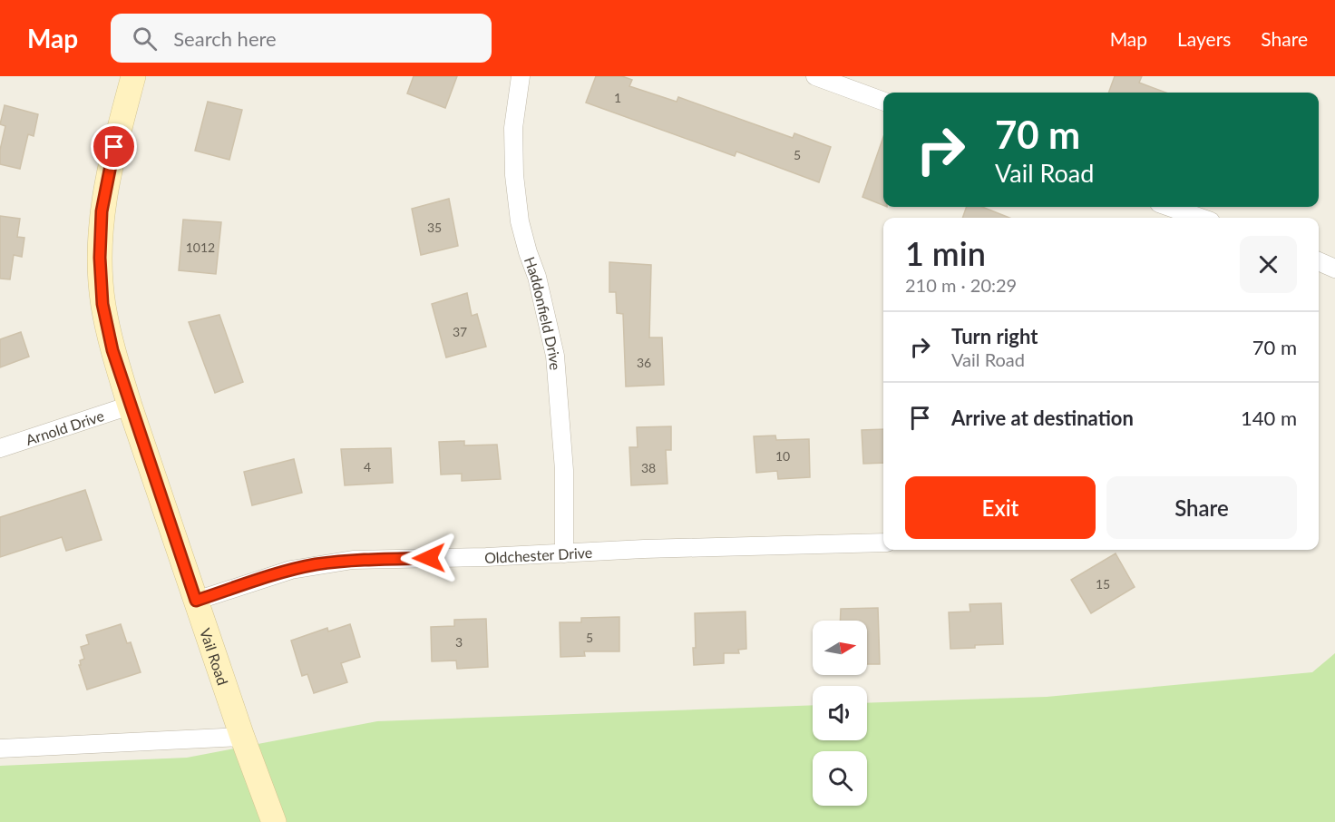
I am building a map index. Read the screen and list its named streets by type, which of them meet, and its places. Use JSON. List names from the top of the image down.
{
  "streets": {
    "street": [
      "Haddonfield Drive",
      "Arnold Drive",
      "Oldchester Drive",
      "Vail Road"
    ]
  },
  "crossings": [
    ["Haddonfield Drive", "Oldchester Drive"],
    ["Arnold Drive", "Vail Road"],
    ["Oldchester Drive", "Vail Road"]
  ],
  "house_numbers": [
    "1",
    "5",
    "35",
    "1012",
    "37",
    "36",
    "10",
    "4",
    "38",
    "15",
    "5",
    "3"
  ],
  "north": "right",
  "page": {
    "header": "Map",
    "search": "Search here",
    "nav": ["Map", "Layers", "Share"],
    "turn": ["70 m", "Vail Road"],
    "heading": ["1 min", "210 m · 20:29"],
    "list": [
      {
        "name": "Turn right",
        "note": "Vail Road",
        "value": "70 m"
      },
      {
        "name": "Arrive at destination",
        "value": "140 m"
      }
    ],
    "buttons": ["Exit", "Share"]
  }
}
